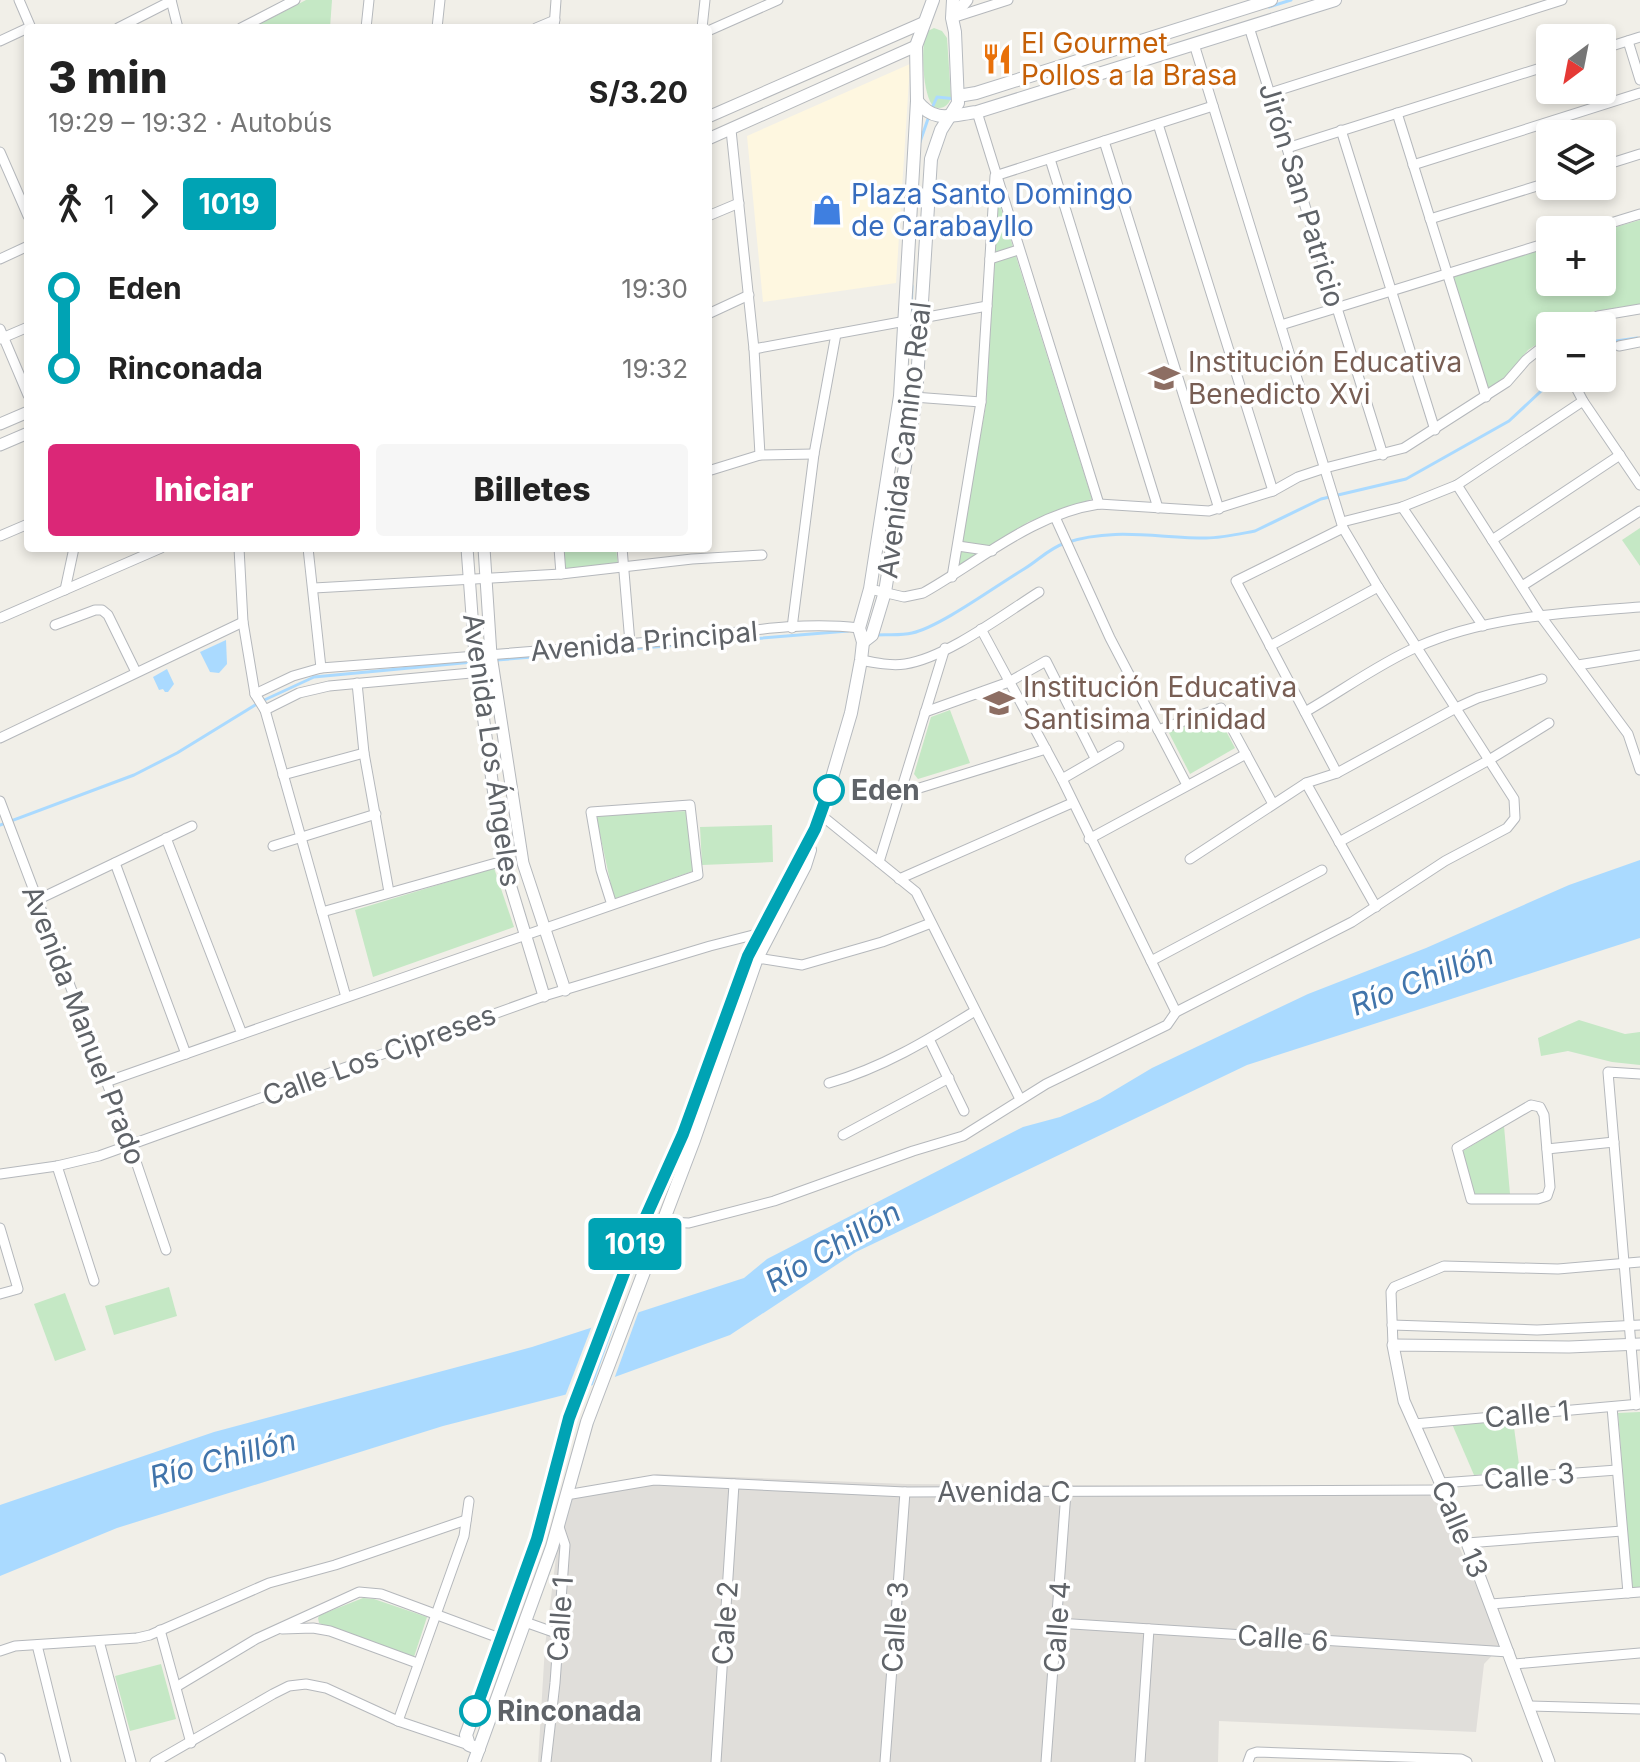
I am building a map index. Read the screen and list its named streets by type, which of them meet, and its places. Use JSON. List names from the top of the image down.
{
  "streets": {
    "main road": ["Avenida Camino Real"],
    "street": [
      "Jirón San Patricio",
      "Avenida Principal",
      "Avenida Los Ángeles",
      "Avenida Manuel Prado",
      "Calle Los Cipreses",
      "Calle 1",
      "Calle 3",
      "Avenida C",
      "Calle 13",
      "Cale 2",
      "Calle 4",
      "Calle 6"
    ]
  },
  "crossings": [
    ["Avenida Camino Real", "Avenida Principal"],
    ["Avenida Camino Real", "Calle Los Cipreses"],
    ["Avenida Camino Real", "Calle 1"],
    ["Avenida Camino Real", "Avenida C"],
    ["Avenida Principal", "Avenida Los Ángeles"],
    ["Avenida Los Ángeles", "Calle Los Cipreses"],
    ["Avenida Manuel Prado", "Calle Los Cipreses"],
    ["Calle 1", "Calle 13"],
    ["Calle 3", "Avenida C"],
    ["Calle 3", "Calle 13"],
    ["Avenida C", "Calle 13"],
    ["Avenida C", "Cale 2"],
    ["Avenida C", "Calle 4"],
    ["Calle 13", "Calle 6"],
    ["Calle 4", "Calle 6"]
  ],
  "water": ["Río Chillón"],
  "places": {
    "restaurant": ["El Gourmet Pollos a la Brasa"],
    "shop": ["Plaza Santo Domingo de Carabayllo"],
    "school or university": ["Institución Educativa Benedicto Xvi", "Institución Educativa Santisima Trinidad"],
    "other": ["Eden", "Rinconada"]
  },
  "lines": ["bus line 1019"],
  "north": "bottom left",
  "page": {
    "on_map": "1019",
    "map_buttons": ["+", "−"],
    "heading": ["3 min", "19:29 – 19:32 · Autobús", "S/3.20"],
    "legs": ["1", "1019"],
    "list": [
      {
        "name": "Eden",
        "value": "19:30"
      },
      {
        "name": "Rinconada",
        "value": "19:32"
      }
    ],
    "buttons": ["Iniciar", "Billetes"]
  }
}
